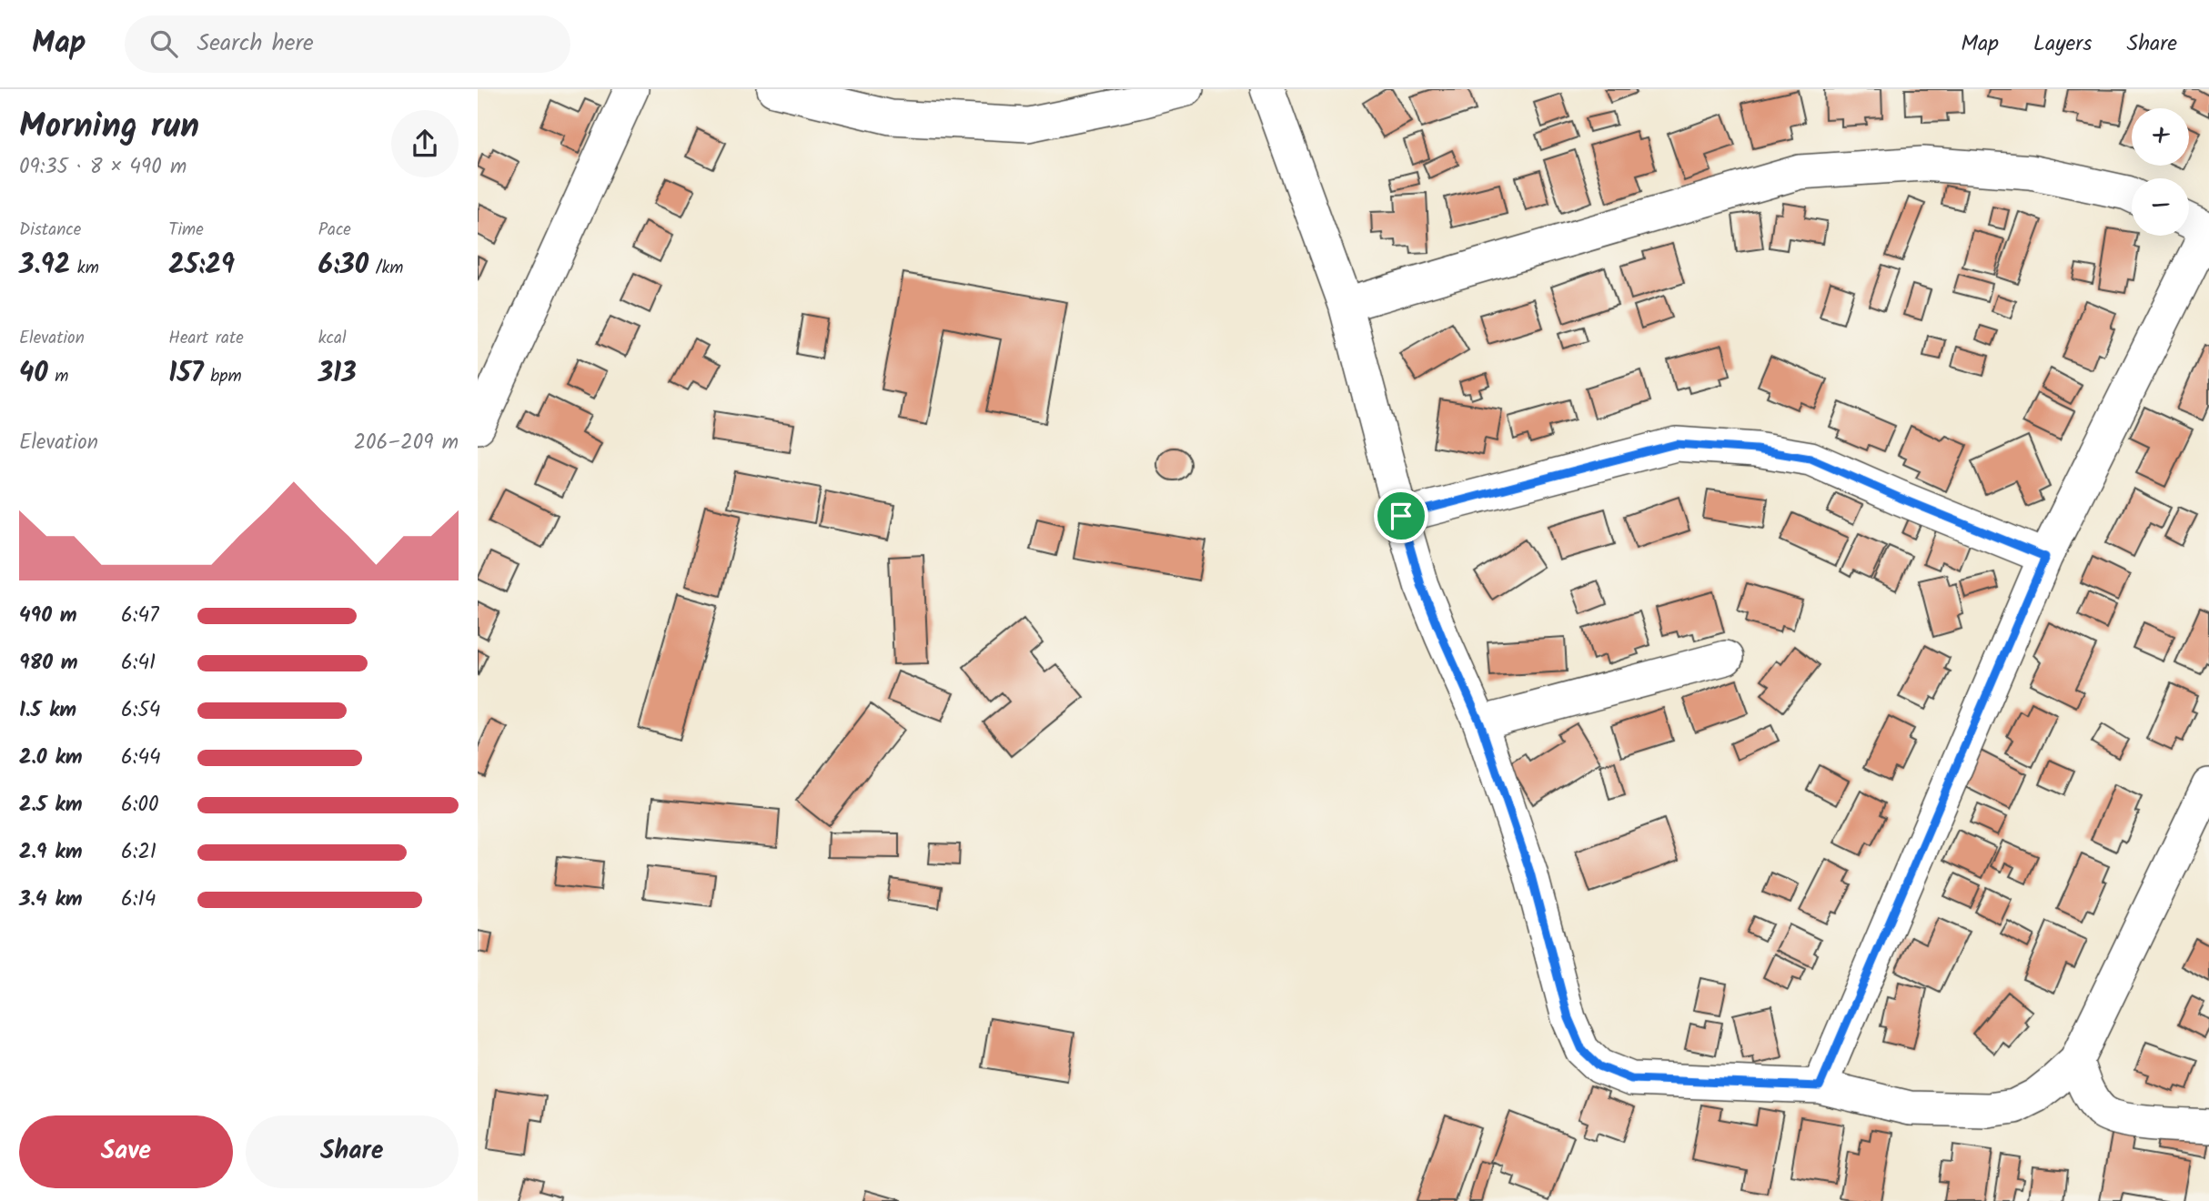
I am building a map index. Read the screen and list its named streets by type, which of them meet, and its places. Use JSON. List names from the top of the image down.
{
  "page": {
    "header": "Map",
    "search": "Search here",
    "nav": ["Map", "Layers", "Share"],
    "heading": ["Morning run", "09:35 · 8 × 490 m"],
    "map_buttons": ["+", "−"],
    "stats": [
      ["Distance", "3.92 km"],
      ["Time", "25:29"],
      ["Pace", "6:30 /km"],
      ["Elevation", "40 m"],
      ["Heart rate", "157 bpm"],
      ["kcal", "313"]
    ],
    "chart": ["Elevation", "206–209 m"],
    "list": [
      {
        "name": "490 m",
        "note": "6:47"
      },
      {
        "name": "980 m",
        "note": "6:41"
      },
      {
        "name": "1.5 km",
        "note": "6:54"
      },
      {
        "name": "2.0 km",
        "note": "6:44"
      },
      {
        "name": "2.5 km",
        "note": "6:00"
      },
      {
        "name": "2.9 km",
        "note": "6:21"
      },
      {
        "name": "3.4 km",
        "note": "6:14"
      }
    ],
    "buttons": ["Save", "Share"]
  }
}
